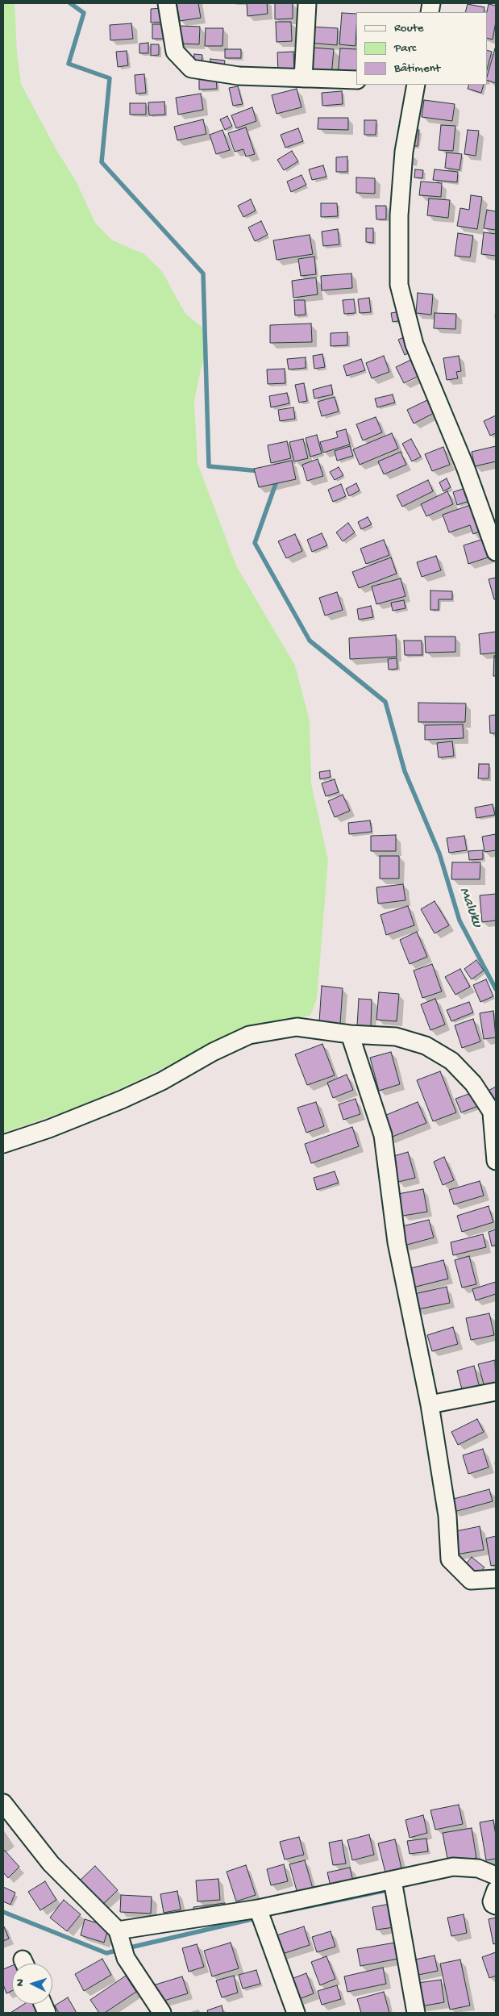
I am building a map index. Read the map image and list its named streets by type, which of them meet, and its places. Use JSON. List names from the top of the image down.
{
  "water": ["Maluku"],
  "legend": ["Route", "Parc", "Bâtiment"],
  "north": "left"
}
